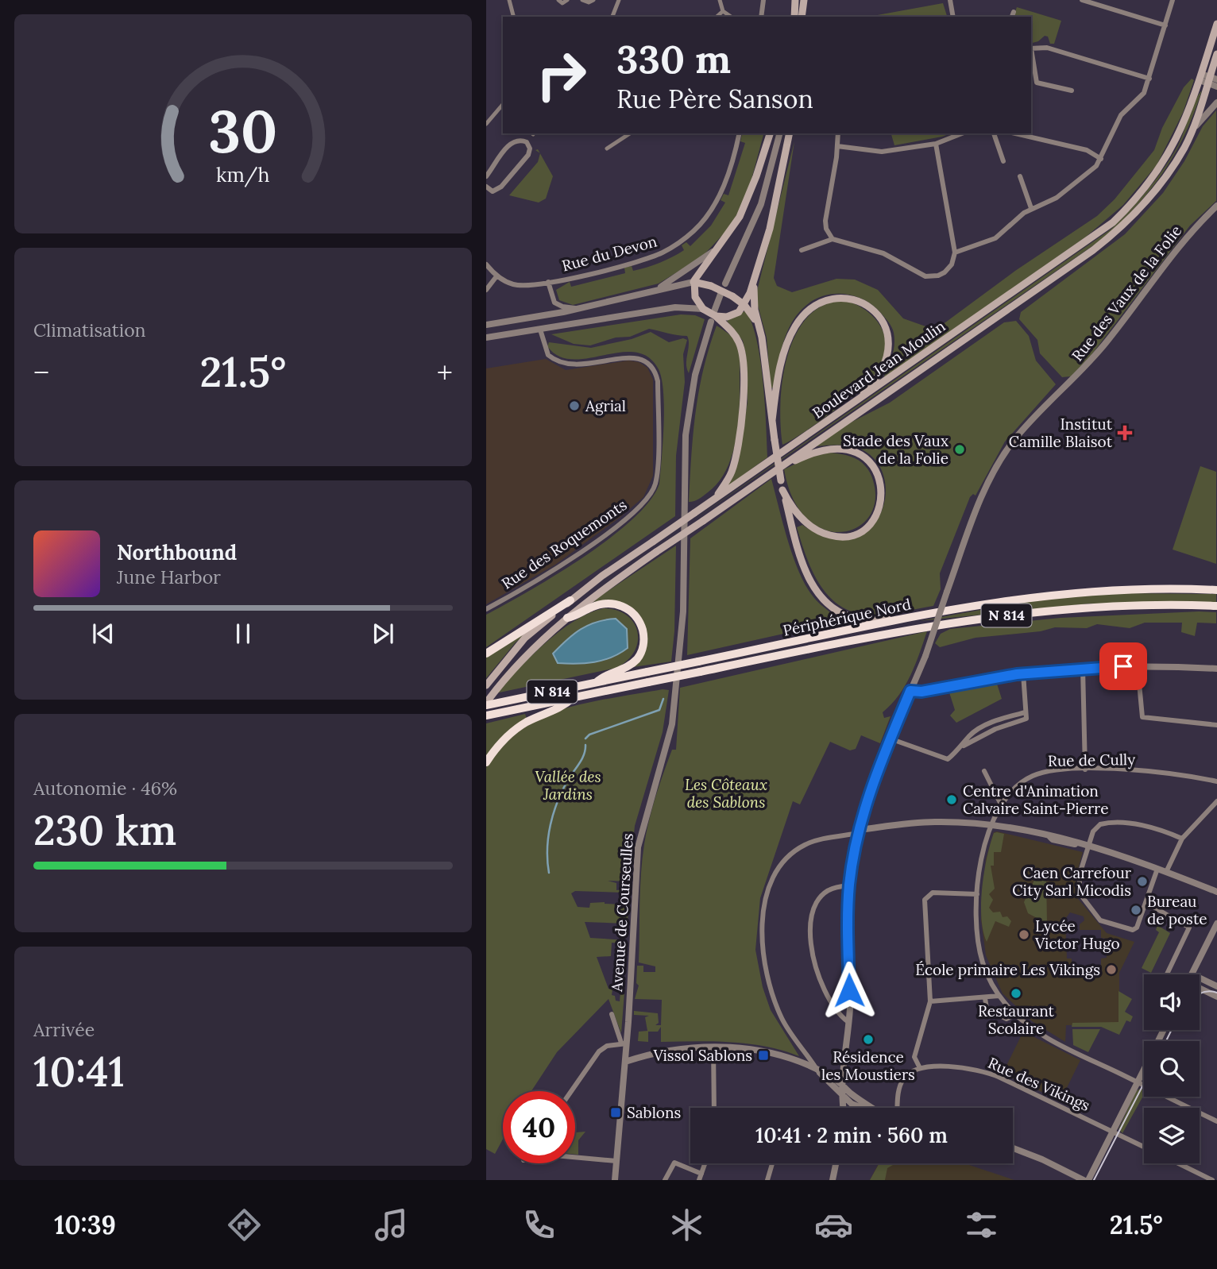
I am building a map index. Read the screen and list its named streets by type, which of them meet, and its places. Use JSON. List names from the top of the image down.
{
  "streets": {
    "highway": ["N 814", "Périphérique Nord"],
    "main road": ["Boulevard Jean Moulin"],
    "street": [
      "Rue du Devon",
      "Rue des Vaux de la Folie",
      "Rue des Roquemonts",
      "Rue de Cully",
      "Avenue de Courseulles",
      "Rue des Vikings"
    ]
  },
  "parks": ["Vallée des Jardins", "Les Côteaux des Sablons"],
  "places": {
    "other": [
      "Agrial",
      "Stade des Vaux de la Folie",
      "Centre d'Animation Calvaire Saint-Pierre",
      "Caen Carrefour City Sarl Micodis",
      "Bureau de poste",
      "Lycée Victor Hugo",
      "École primaire Les Vikings",
      "Restaurant Scolaire",
      "Résidence les Moustiers"
    ],
    "health": ["Institut Camille Blaisot"],
    "transit": ["Vissol Sablons", "Sablons"]
  },
  "page": {
    "turn": ["330 m", "Rue Père Sanson"],
    "tile": [
      "Climatisation",
      ["Autonomie · 46%", "230 km"],
      ["Arrivée", "10:41"]
    ],
    "heat": ["−", "21.5°", "+"],
    "song": ["Northbound", "June Harbor"],
    "limit": "40",
    "trip": "10:41 · 2 min · 560 m",
    "tabs": ["10:39", "21.5°"],
    "gauge": ["30", "km/h"]
  }
}
